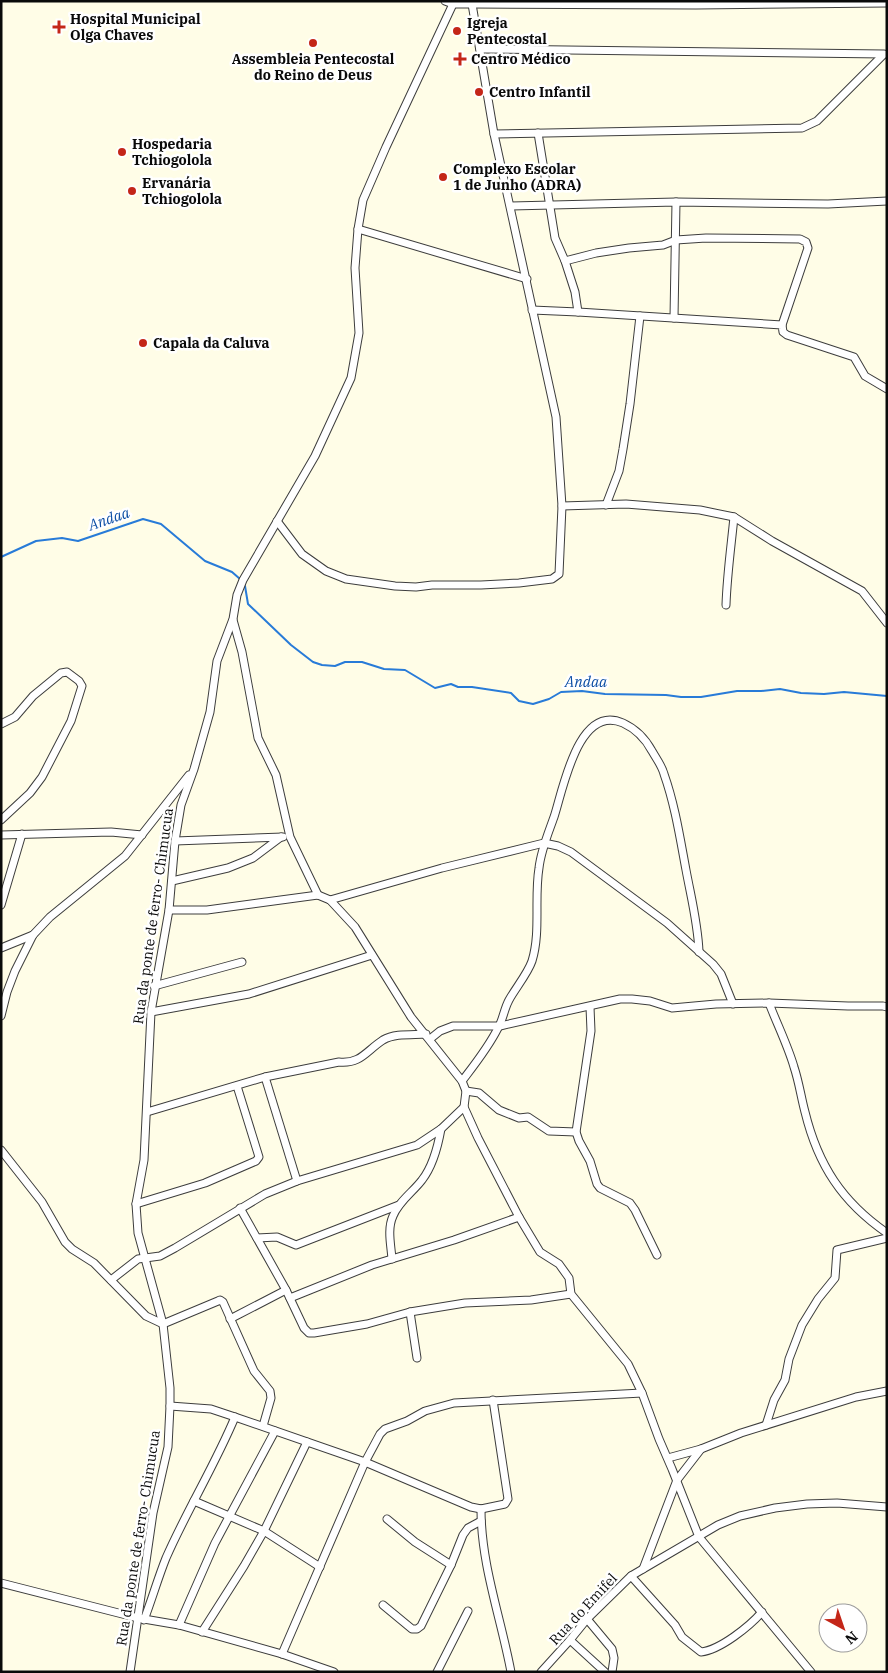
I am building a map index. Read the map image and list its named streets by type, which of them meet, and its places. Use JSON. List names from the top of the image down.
{
  "streets": {
    "street": ["Rua da ponte de ferro- Chimucua", "Rua do Emifel"]
  },
  "water": ["Andaa"],
  "places": {
    "health": ["Hospital Municipal Olga Chaves", "Centro Médico"],
    "other": [
      "Igreja Pentecostal",
      "Assembleia Pentecostal do Reino de Deus",
      "Centro Infantil",
      "Hospedaria Tchiogolola",
      "Complexo Escolar 1 de Junho (ADRA)",
      "Ervanária Tchiogolola",
      "Capala da Caluva"
    ]
  },
  "north": "bottom right"
}
